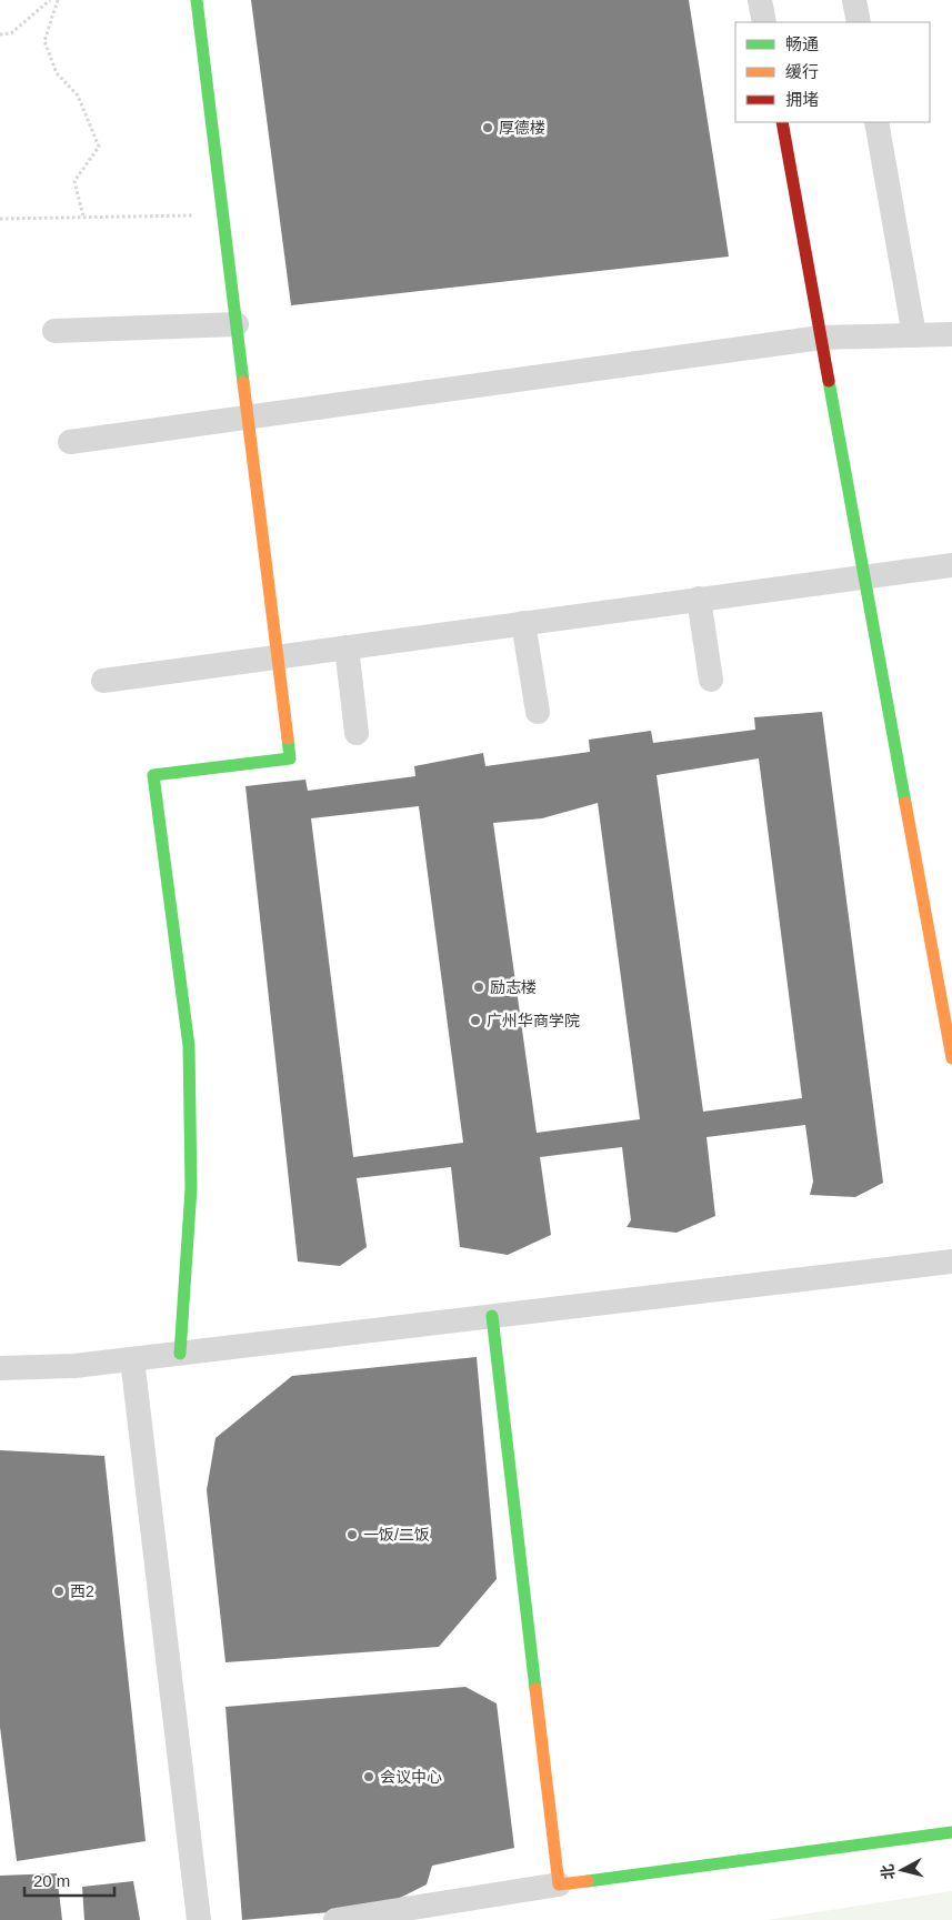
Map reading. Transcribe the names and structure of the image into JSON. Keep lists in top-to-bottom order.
{
  "places": [
    "厚德楼",
    "励志楼",
    "广州华商学院",
    "一饭/二饭",
    "西2",
    "会议中心"
  ],
  "legend": ["畅通", "缓行", "拥堵"],
  "scale_bar": "20 m",
  "north": "left"
}
